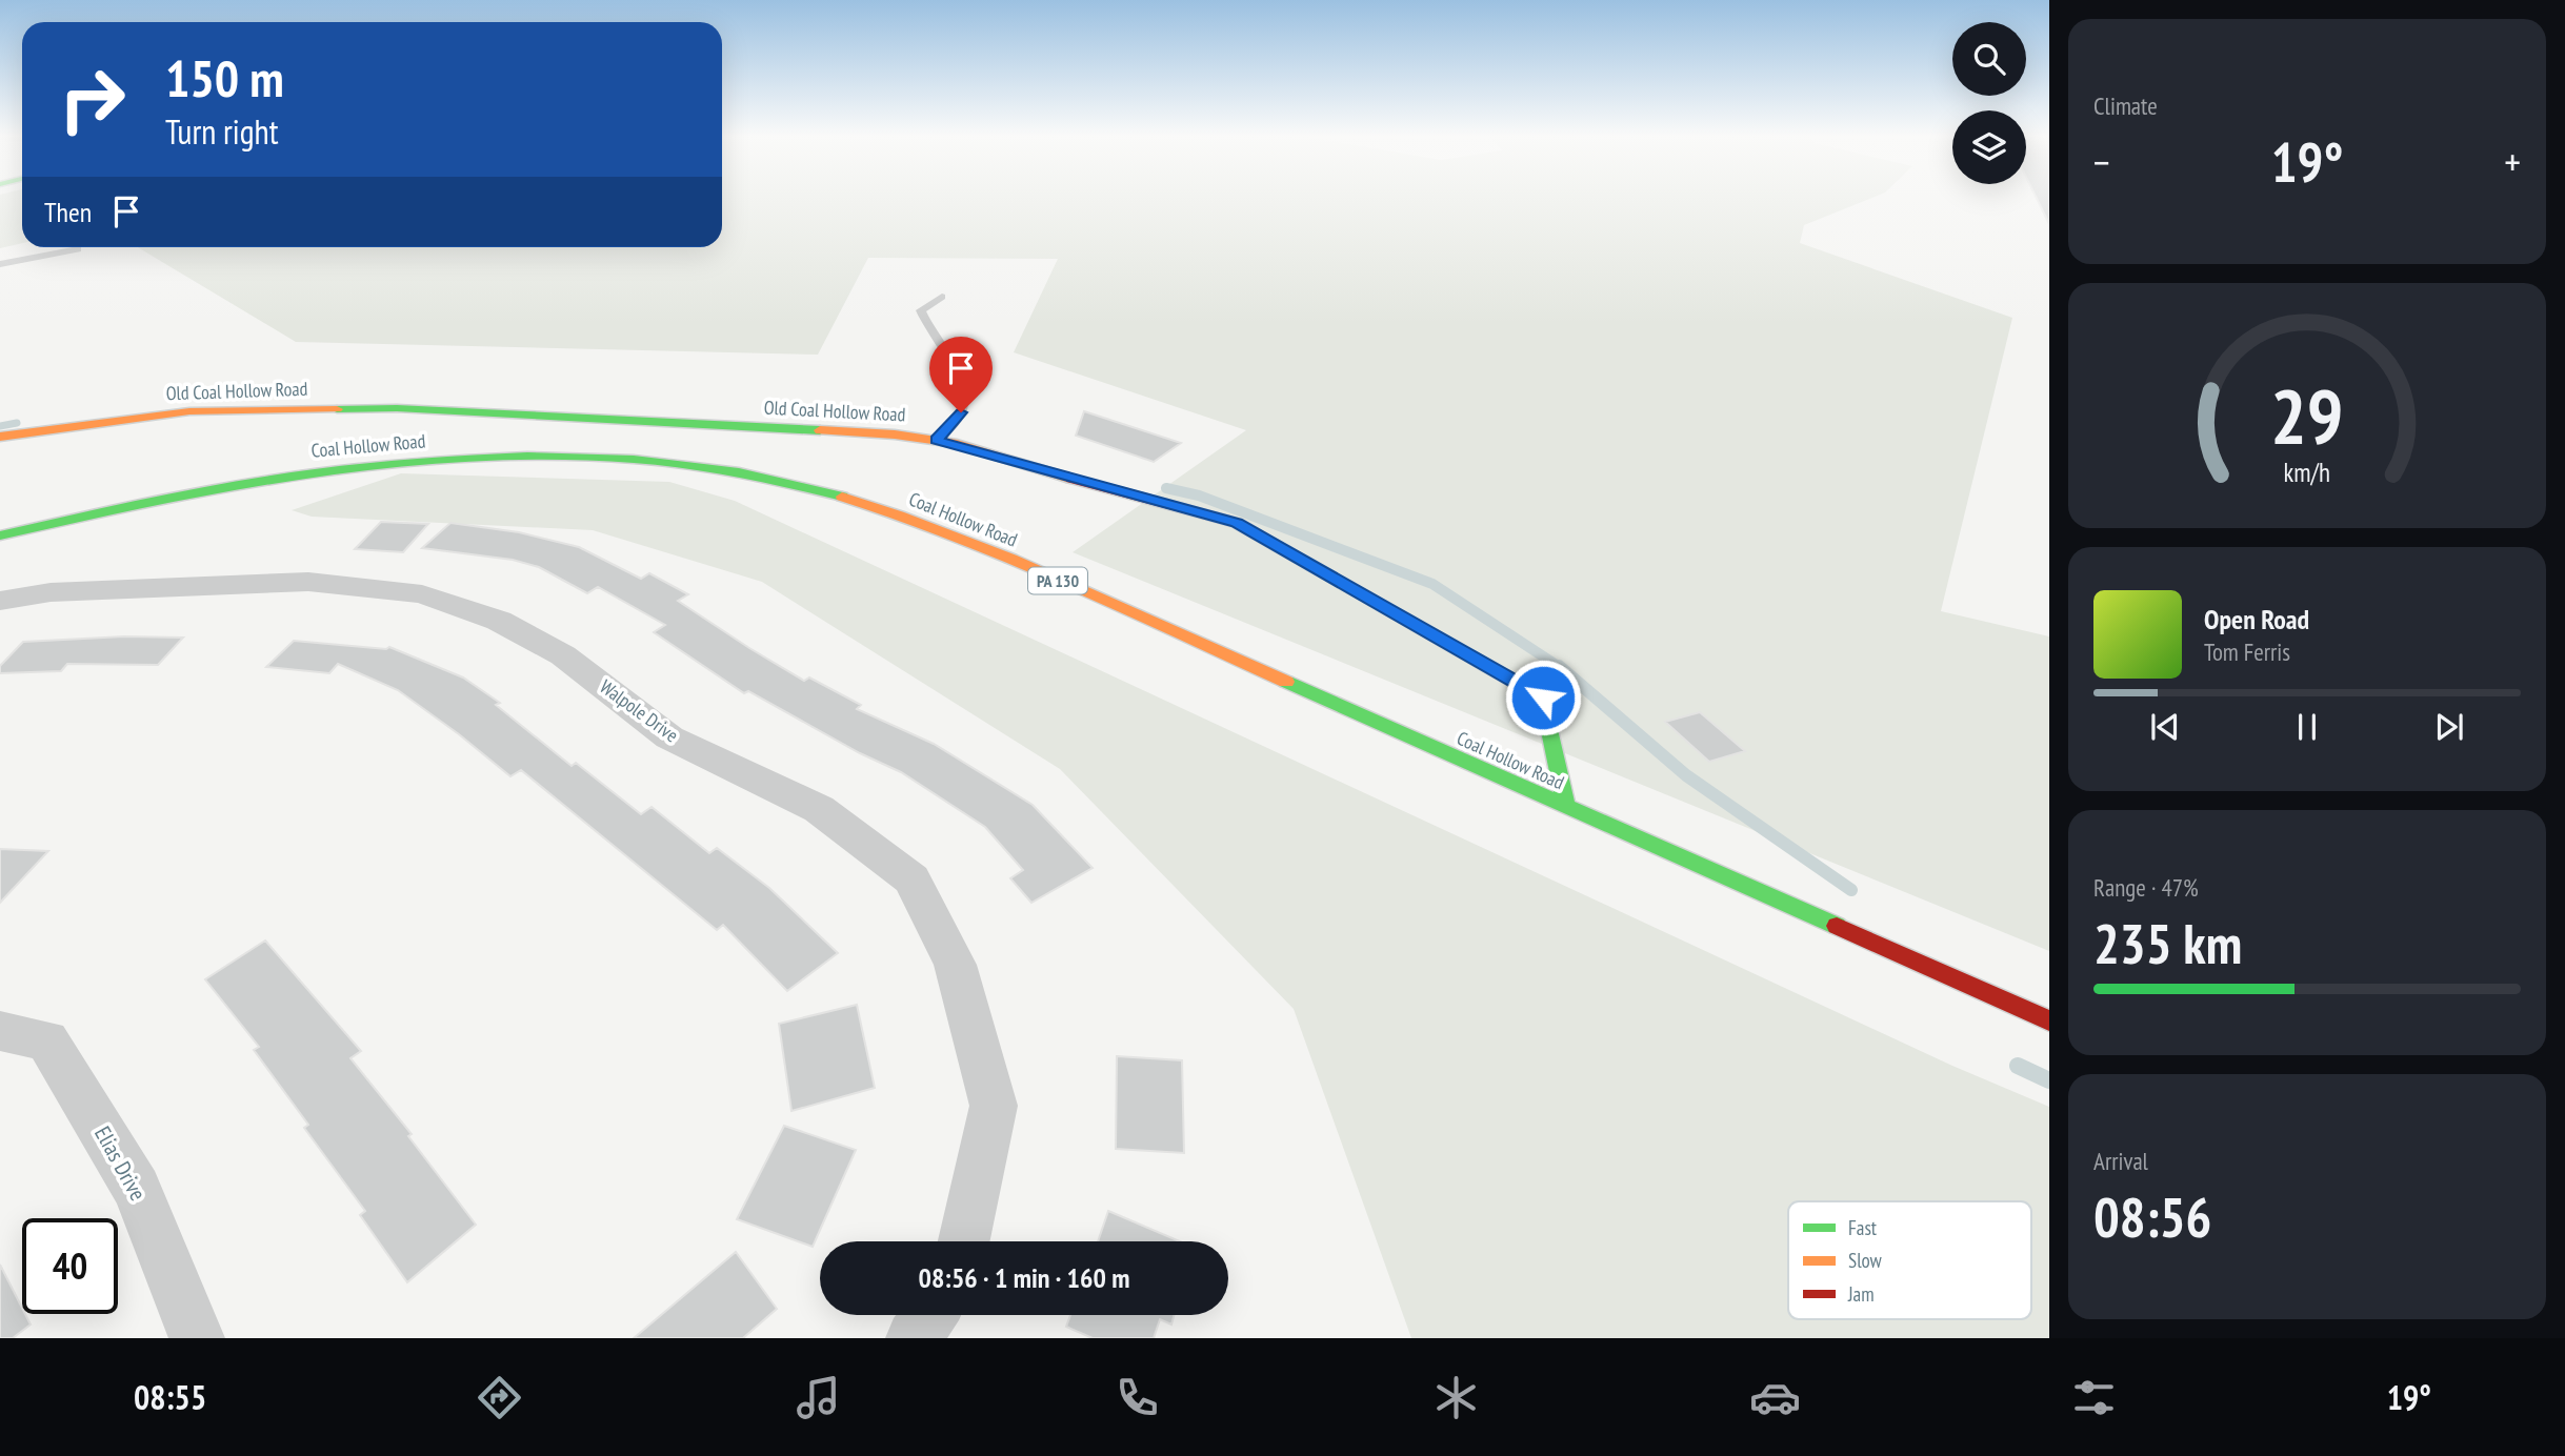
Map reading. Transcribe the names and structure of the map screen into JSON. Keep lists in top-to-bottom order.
{
  "streets": {
    "main road": ["Old Coal Hollow Road", "Coal Hollow Road", "PA 130"],
    "street": ["Walpole Drive", "Elias Drive"]
  },
  "crossings": [
    ["Old Coal Hollow Road", "Coal Hollow Road"]
  ],
  "legend": ["Fast", "Slow", "Jam"],
  "page": {
    "tile": [
      "Climate",
      ["Range · 47%", "235 km"],
      ["Arrival", "08:56"]
    ],
    "turn": ["150 m", "Turn right"],
    "heat": ["−", "19°", "+"],
    "then": "Then",
    "song": ["Open Road", "Tom Ferris"],
    "limit": "40",
    "trip": "08:56 · 1 min · 160 m",
    "tabs": ["08:55", "19°"],
    "gauge": ["29", "km/h"]
  }
}
